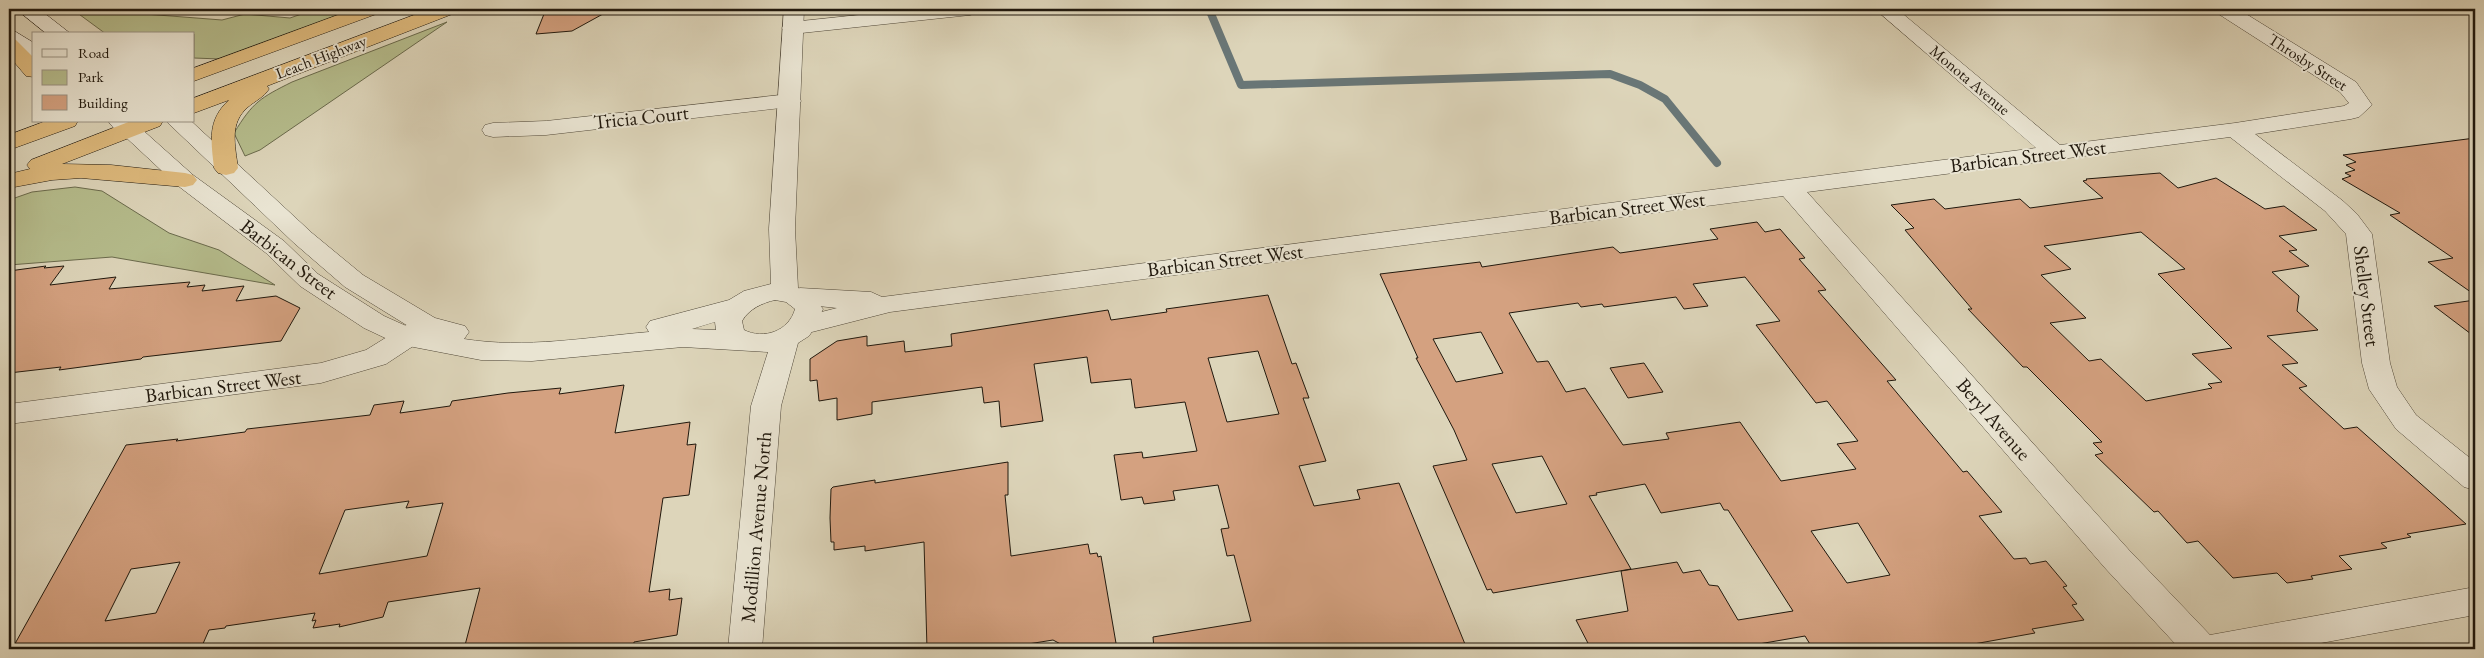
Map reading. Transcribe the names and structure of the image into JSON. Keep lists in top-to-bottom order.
{
  "streets": {
    "highway": ["Leach Highway"],
    "street": [
      "Throsby Street",
      "Monota Avenue",
      "Tricia Court",
      "Barbican Street West",
      "Barbican Street",
      "Shelley Street",
      "Beryl Avenue",
      "Modillion Avenue North"
    ]
  },
  "crossings": [
    ["Throsby Street", "Barbican Street West"],
    ["Monota Avenue", "Barbican Street West"],
    ["Barbican Street West", "Barbican Street"],
    ["Barbican Street West", "Shelley Street"],
    ["Barbican Street West", "Beryl Avenue"],
    ["Barbican Street West", "Modillion Avenue North"],
    ["Barbican Street", "Modillion Avenue North"]
  ],
  "legend": ["Road", "Park", "Building"]
}
